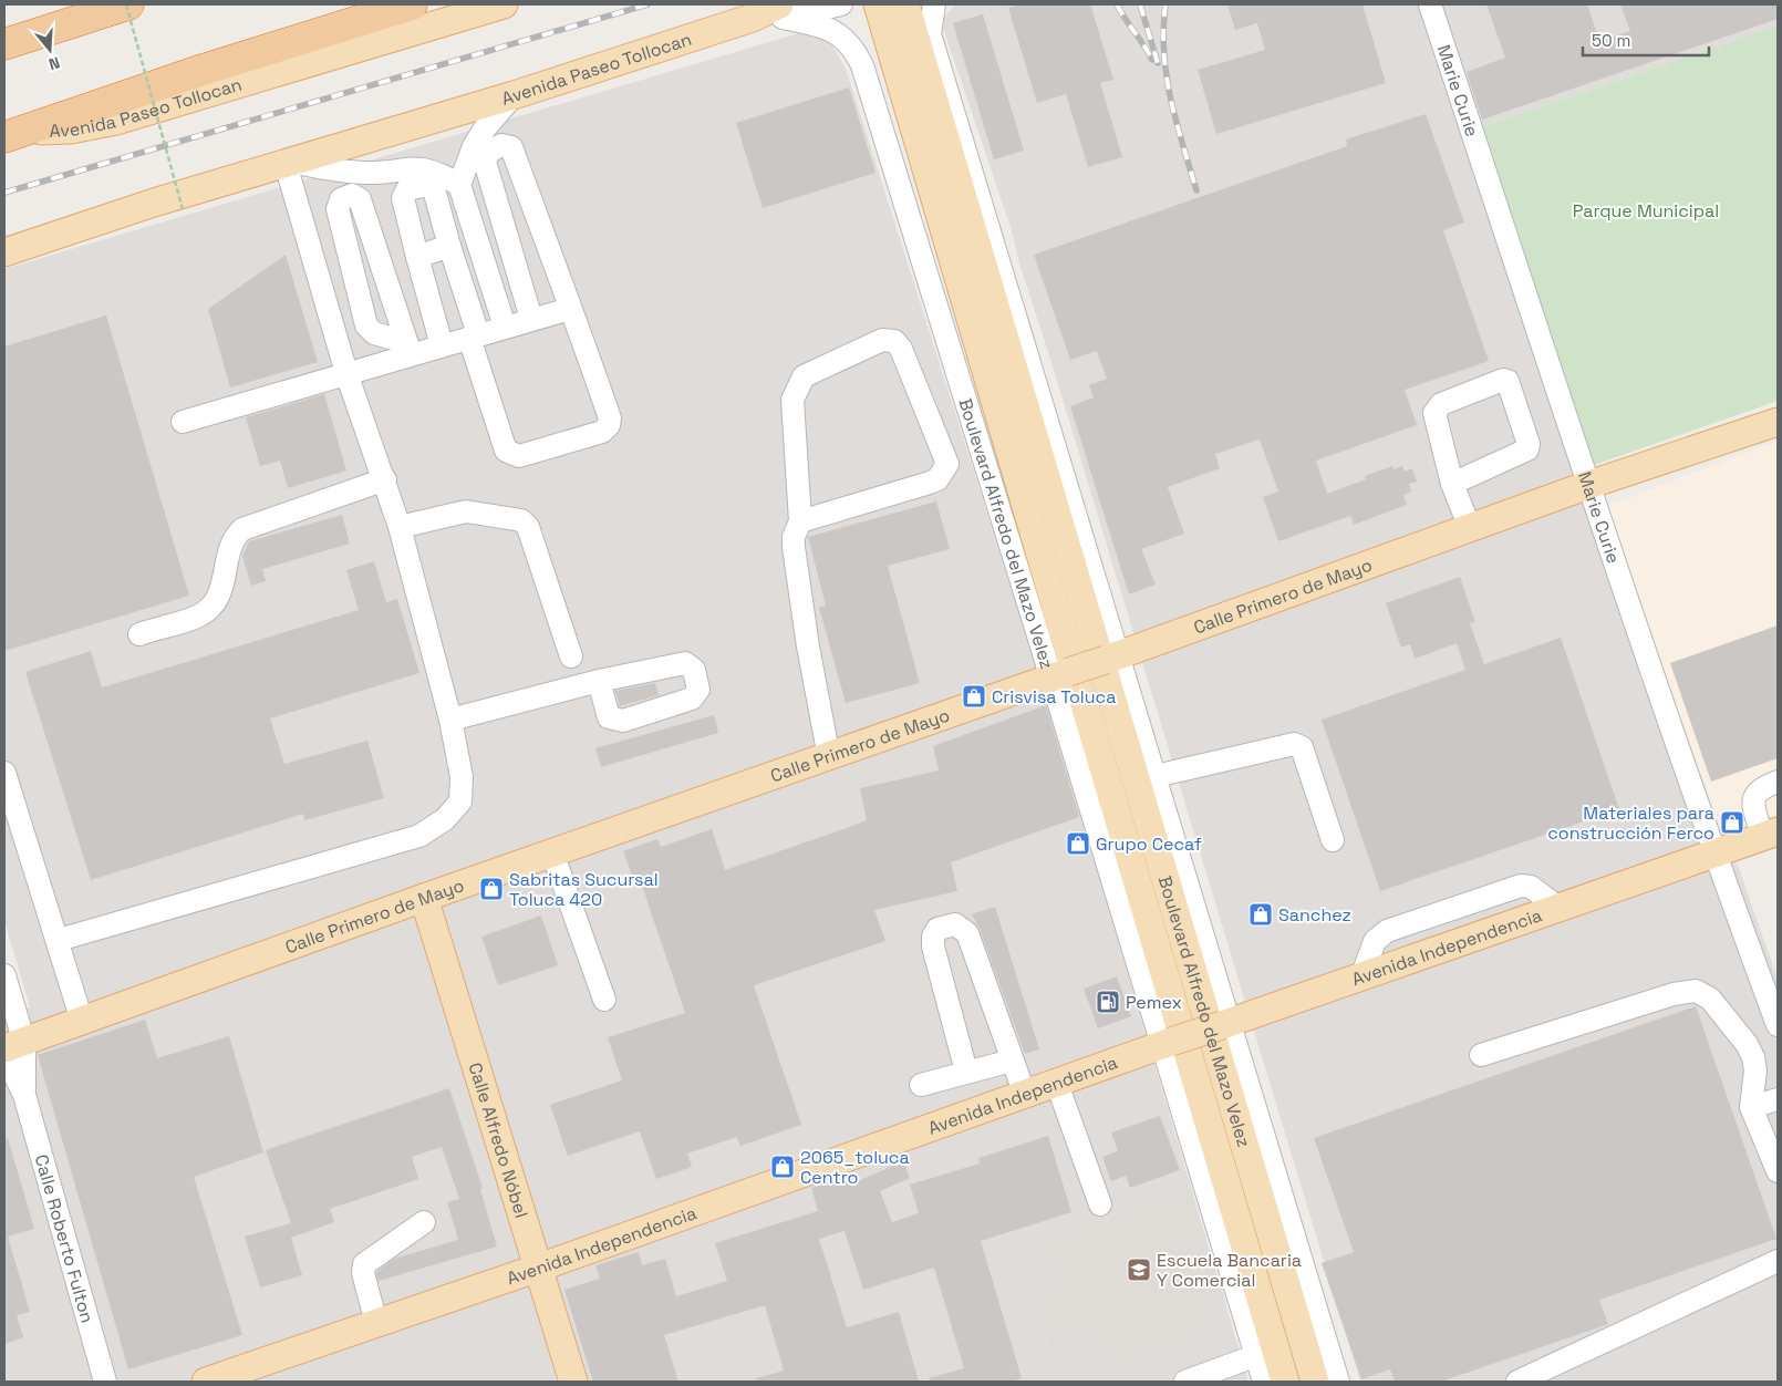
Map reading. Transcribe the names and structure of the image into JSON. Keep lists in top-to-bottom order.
{
  "streets": {
    "highway": ["Avenida Paseo Tollocan"],
    "main road": [
      "Boulevard Alfredo del Mazo Velez",
      "Calle Primero de Mayo",
      "Avenida Independencia",
      "Calle Alfredo Nóbel"
    ],
    "street": ["Marie Curie", "Calle Roberto Fulton"]
  },
  "crossings": [
    ["Avenida Paseo Tollocan", "Boulevard Alfredo del Mazo Velez"],
    ["Marie Curie", "Calle Primero de Mayo"],
    ["Marie Curie", "Avenida Independencia"],
    ["Boulevard Alfredo del Mazo Velez", "Calle Primero de Mayo"],
    ["Boulevard Alfredo del Mazo Velez", "Avenida Independencia"],
    ["Calle Primero de Mayo", "Calle Alfredo Nóbel"],
    ["Calle Primero de Mayo", "Calle Roberto Fulton"],
    ["Avenida Independencia", "Calle Alfredo Nóbel"]
  ],
  "parks": ["Parque Municipal"],
  "places": {
    "shop": [
      "Crisvisa Toluca",
      "Materiales para construcción Ferco",
      "Grupo Cecaf",
      "Sabritas Sucursal Toluca 420",
      "Sanchez",
      "2065_toluca Centro"
    ],
    "fuel station": ["Pemex"],
    "school or university": ["Escuela Bancaria Y Comercial"]
  },
  "scale_bar": "50 m",
  "north": "bottom"
}
